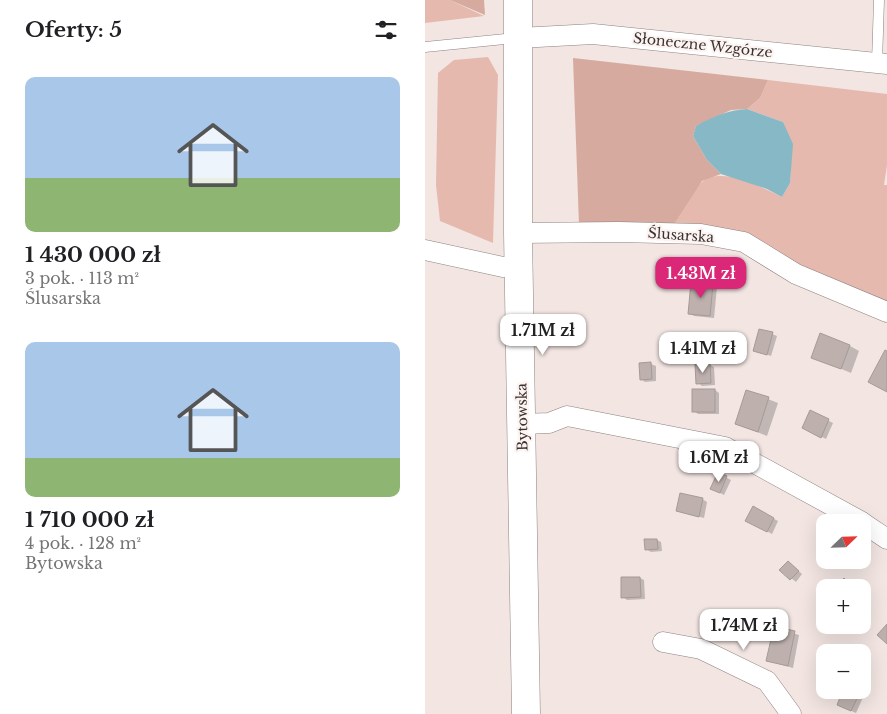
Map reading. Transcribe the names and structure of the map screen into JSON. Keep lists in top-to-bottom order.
{
  "streets": {
    "main road": ["Bytowska"],
    "street": ["Słoneczne Wzgórze", "Ślusarska"]
  },
  "crossings": [
    ["Słoneczne Wzgórze", "Bytowska"],
    ["Ślusarska", "Bytowska"]
  ],
  "north": "top right",
  "page": {
    "heading": "Oferty: 5",
    "list": [
      {
        "name": "1 430 000 zł",
        "note": "3 pok. · 113 m² · Ślusarska"
      },
      {
        "name": "1 710 000 zł",
        "note": "4 pok. · 128 m² · Bytowska"
      }
    ],
    "price": [
      "1.43M zł",
      "1.71M zł",
      "1.41M zł",
      "1.6M zł",
      "1.74M zł"
    ],
    "map_buttons": ["+", "−"]
  }
}
